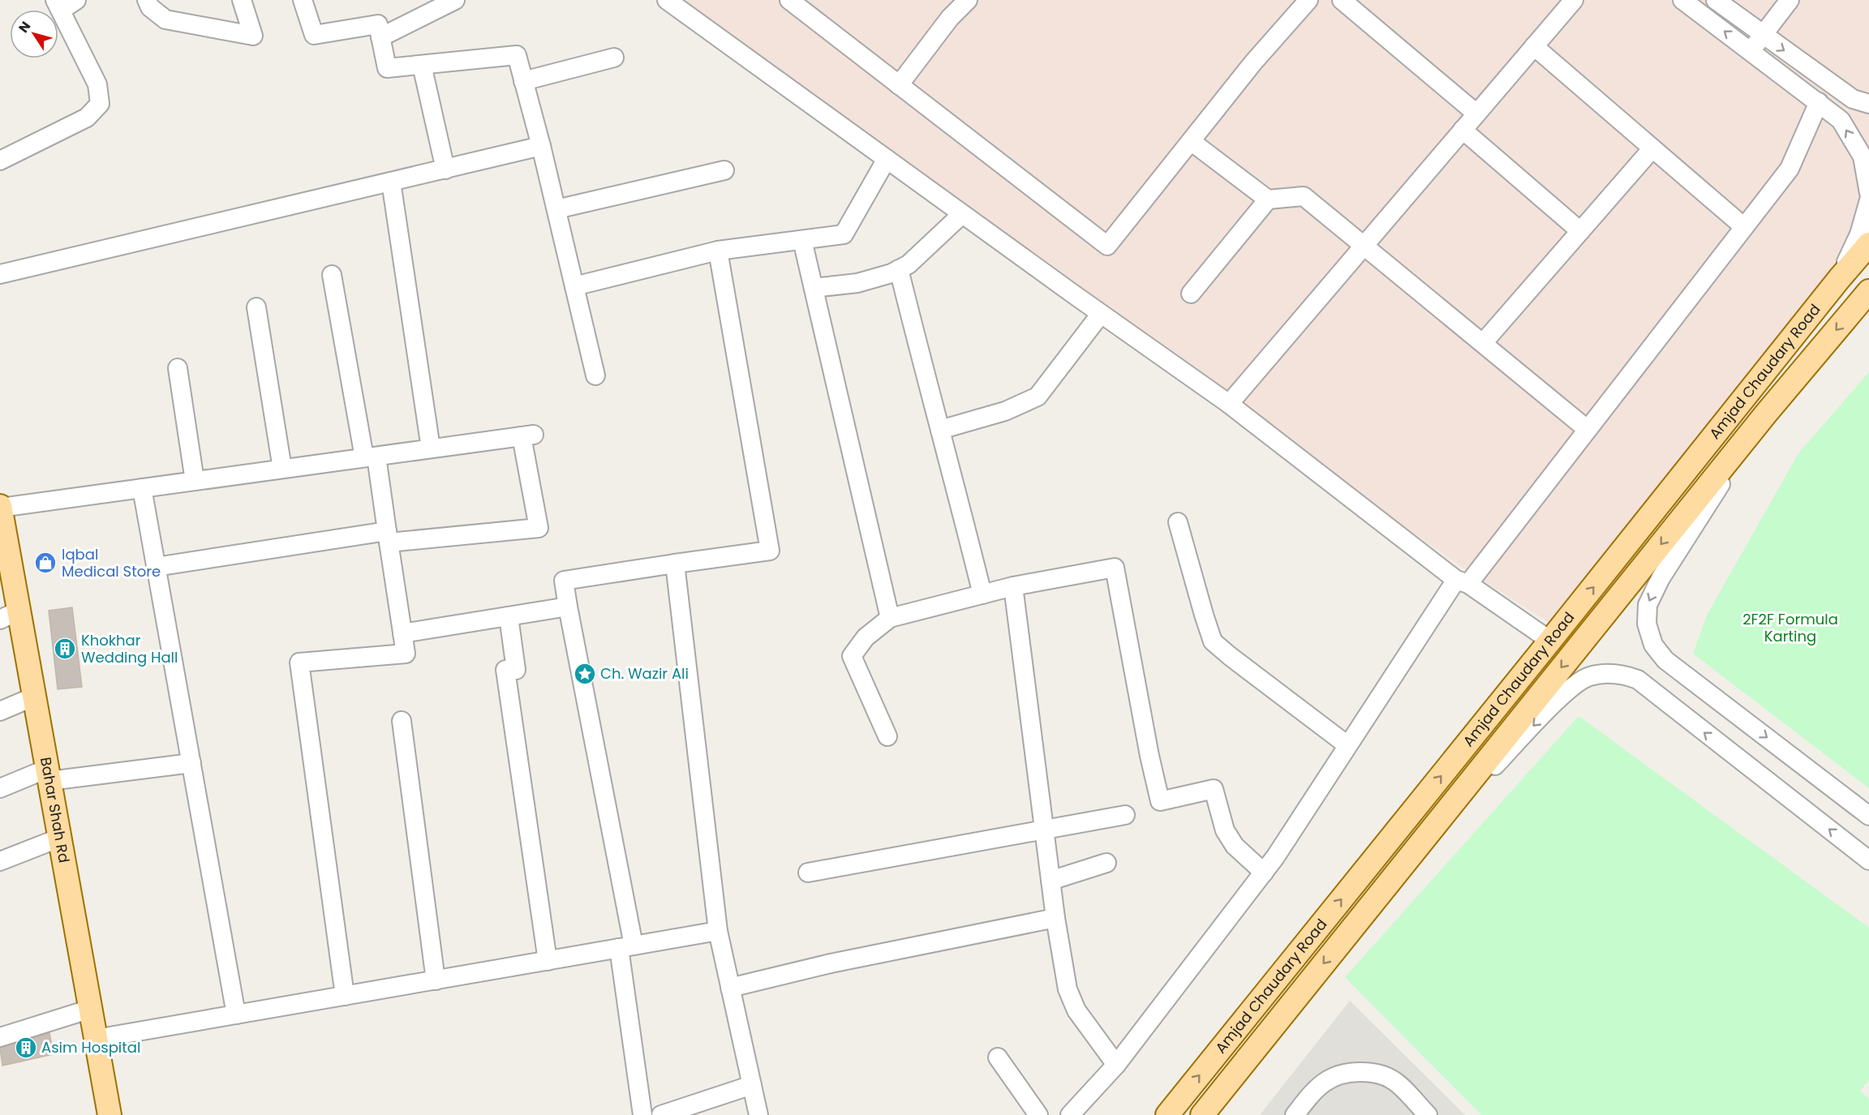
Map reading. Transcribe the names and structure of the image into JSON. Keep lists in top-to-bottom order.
{
  "streets": {
    "main road": ["Amjad Chaudary Road", "Bahar Shah Rd"]
  },
  "parks": ["2F2F Formula Karting"],
  "places": {
    "shop": ["Iqbal Medical Store"],
    "building": ["Khokhar Wedding Hall", "Asim Hospital"],
    "place": ["Ch. Wazir Ali"]
  },
  "north": "top left"
}
